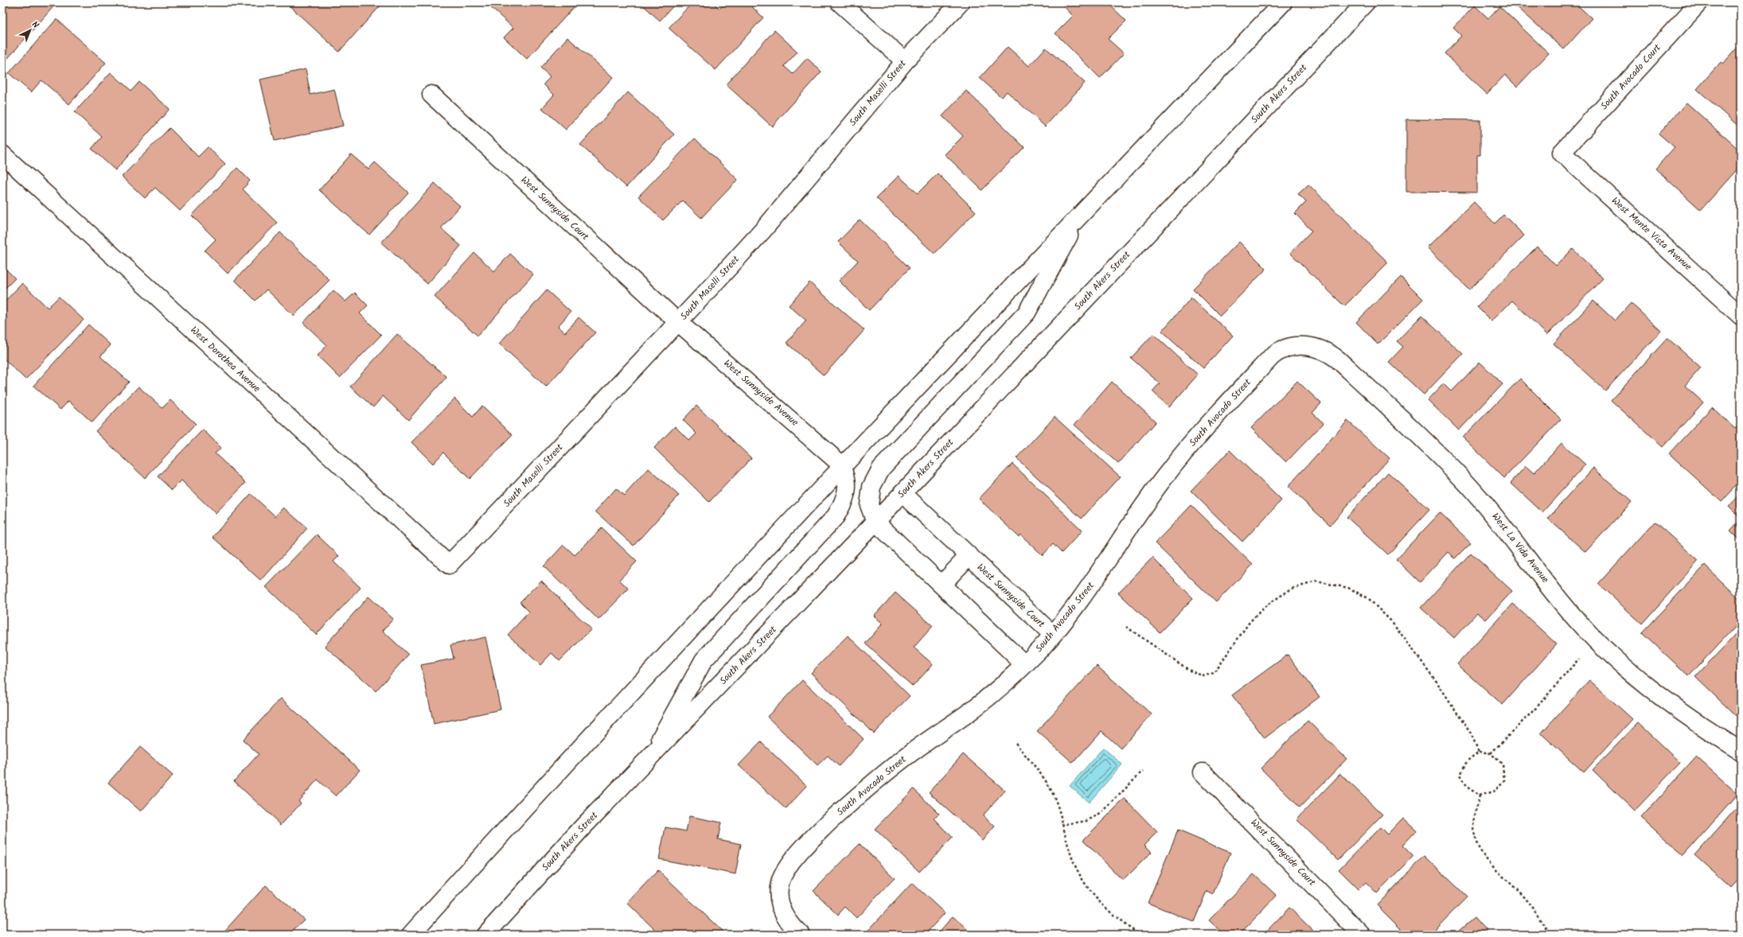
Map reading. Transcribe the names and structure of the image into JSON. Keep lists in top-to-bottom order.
{
  "streets": {
    "street": [
      "South Avocado Court",
      "South Maselli Street",
      "South Akers Street",
      "West Sunnyside Court",
      "West Monte Vista Avenue",
      "West Dorothea Avenue",
      "West Sunnyside Avenue",
      "South Avocado Street",
      "West La Vida Avenue"
    ]
  },
  "crossings": [
    ["South Avocado Court", "West Monte Vista Avenue"],
    ["South Maselli Street", "West Sunnyside Court"],
    ["South Maselli Street", "West Dorothea Avenue"],
    ["South Maselli Street", "West Sunnyside Avenue"],
    ["South Akers Street", "West Sunnyside Court"],
    ["West Sunnyside Court", "West Sunnyside Avenue"],
    ["West Sunnyside Court", "South Avocado Street"],
    ["South Avocado Street", "West La Vida Avenue"]
  ],
  "north": "top right"
}
